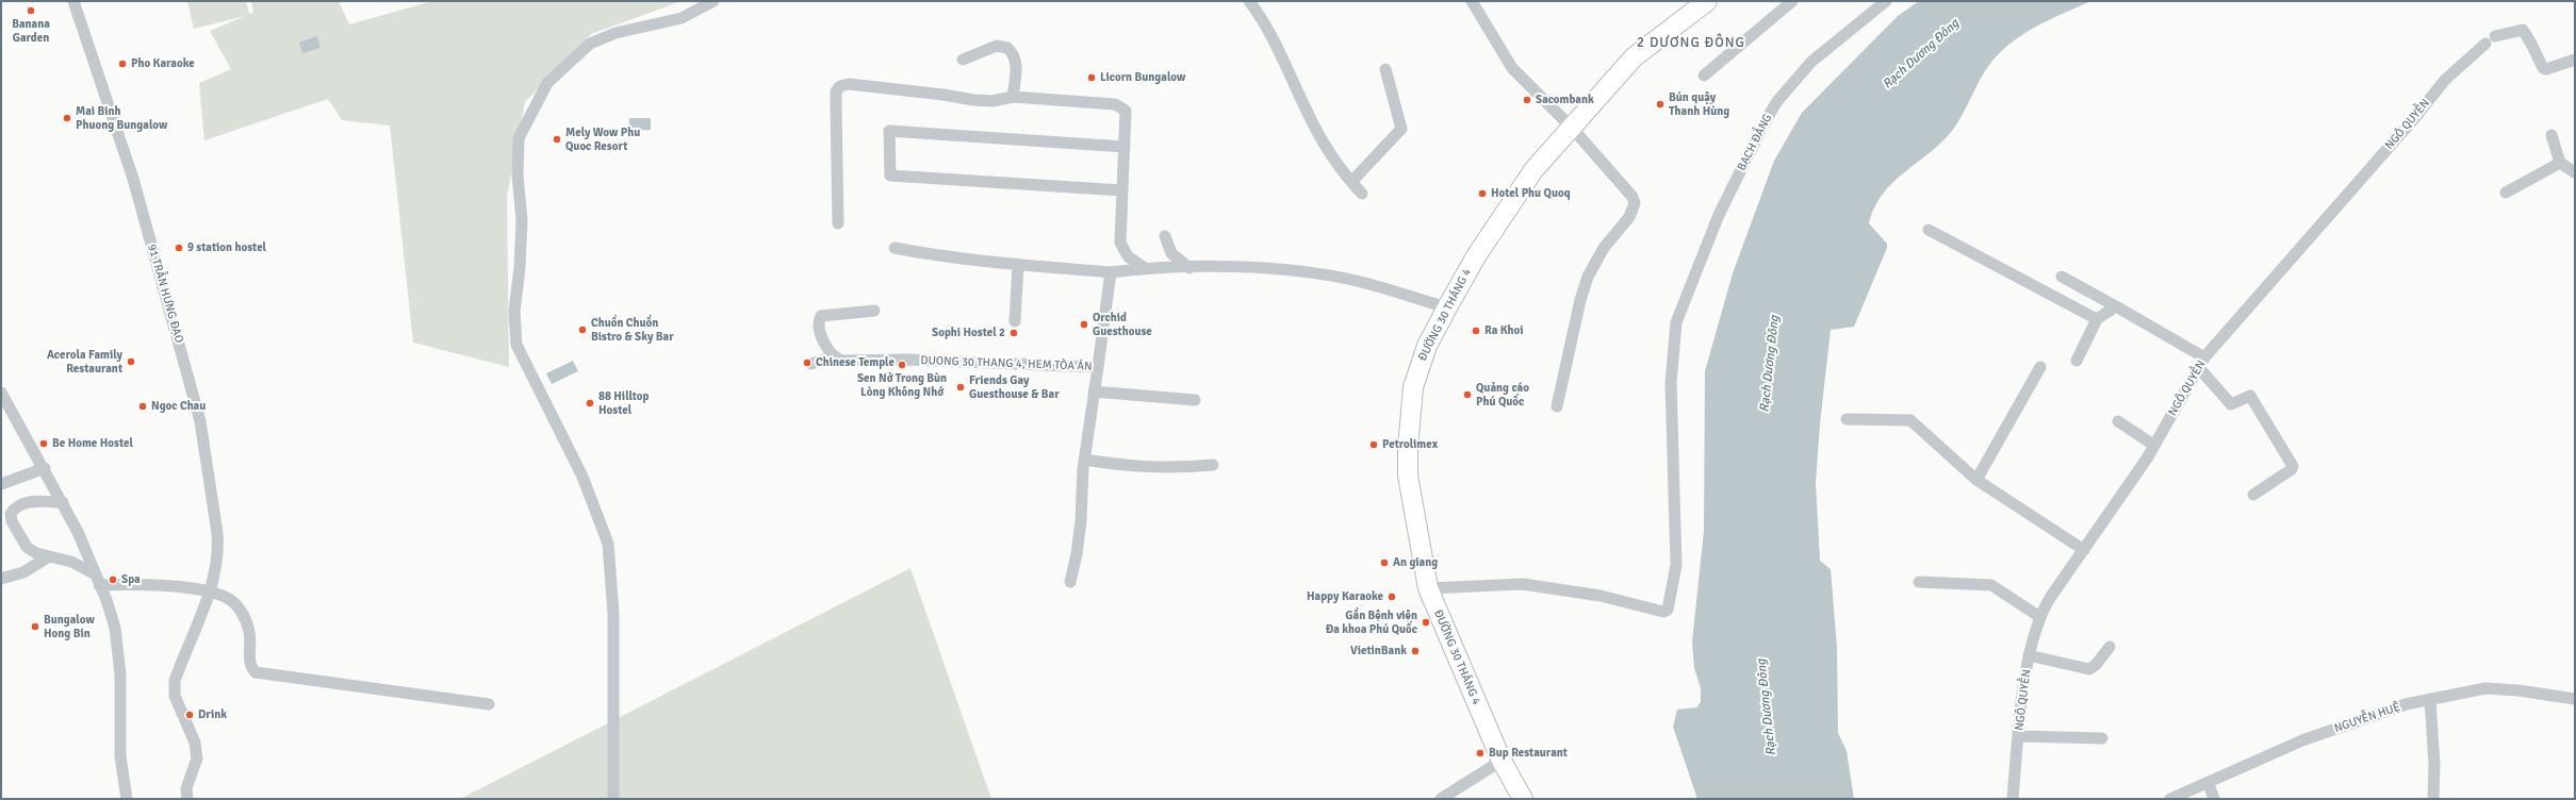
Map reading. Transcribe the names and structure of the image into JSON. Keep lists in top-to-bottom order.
{
  "streets": {
    "main road": ["ĐƯỜNG 30 THÁNG 4"],
    "street": [
      "NGÔ QUYỀN",
      "BẠCH ĐẰNG",
      "91 TRẦN HƯNG ĐẠO",
      "DUONG 30 THANG 4, HEM TÒA ÁN",
      "NGUYỄN HUỆ"
    ]
  },
  "crossings": [
    ["BẠCH ĐẰNG", "ĐƯỜNG 30 THÁNG 4"]
  ],
  "districts": ["2 DƯƠNG ĐÔNG"],
  "water": ["Rạch Dương Đông"],
  "places": [
    "Banana Garden",
    "Pho Karaoke",
    "Licorn Bungalow",
    "Sacombank",
    "Bún quậy Thanh Hùng",
    "Mai Binh Phuong Bungalow",
    "Mely Wow Phu Quoc Resort",
    "Hotel Phu Quoq",
    "9 station hostel",
    "Orchid Guesthouse",
    "Chuồn Chuồn Bistro & Sky Bar",
    "Ra Khoi",
    "Sophi Hostel 2",
    "Acerola Family Restaurant",
    "Chinese Temple",
    "Sen Nở Trong Bùn Lòng Không Nhớ",
    "Friends Gay Guesthouse & Bar",
    "Quảng cáo Phú Quốc",
    "88 Hilltop Hostel",
    "Ngoc Chau",
    "Be Home Hostel",
    "Petrolimex",
    "An giang",
    "Spa",
    "Happy Karaoke",
    "Gần Bệnh viện Đa khoa Phú Quốc",
    "Bungalow Hong Bin",
    "VietinBank",
    "Drink",
    "Bup Restaurant"
  ]
}
